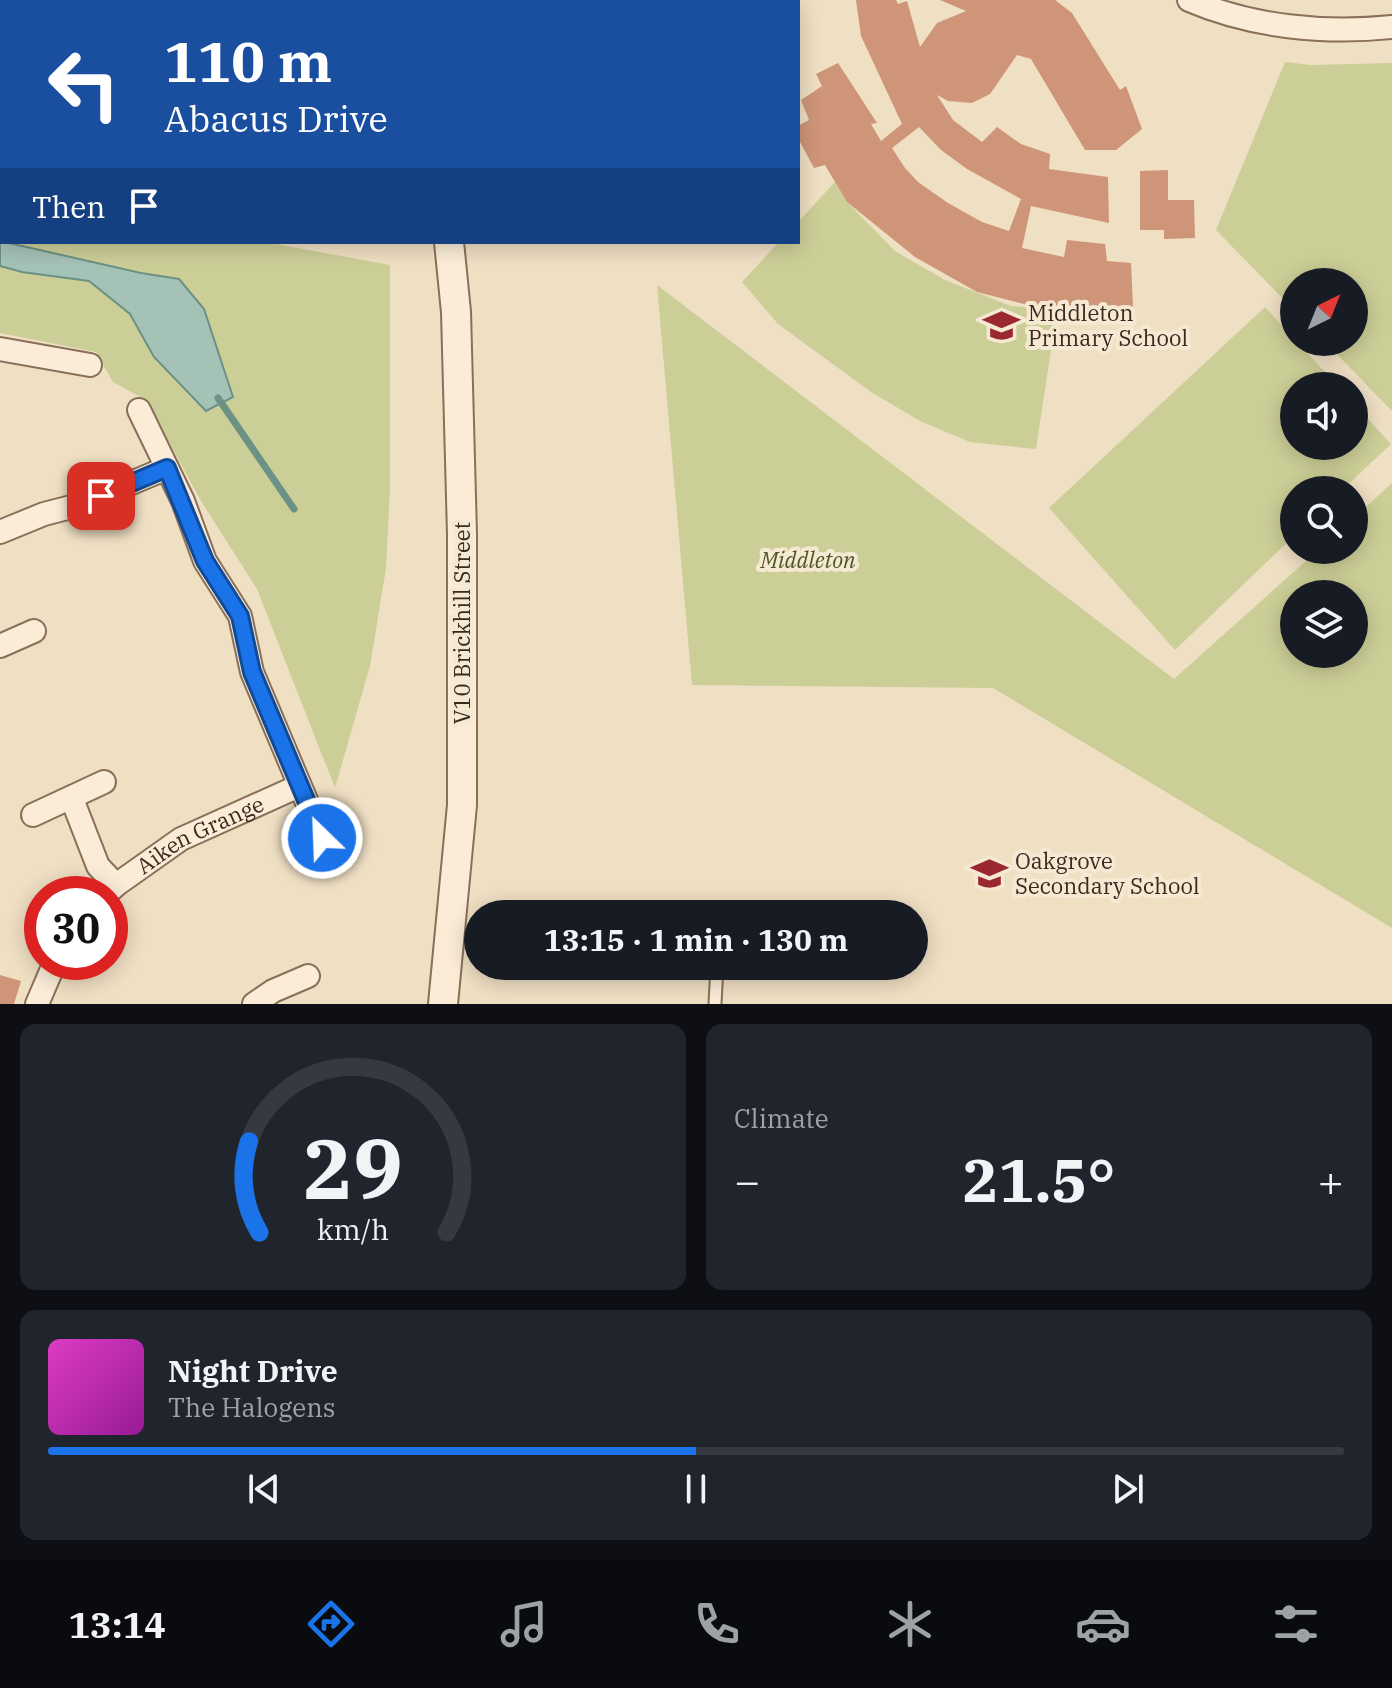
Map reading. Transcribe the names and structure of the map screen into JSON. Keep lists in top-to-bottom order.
{
  "streets": {
    "street": ["V10 Brickhill Street", "Aiken Grange"]
  },
  "parks": ["Middleton"],
  "places": {
    "school or university": ["Middleton Primary School", "Oakgrove Secondary School"]
  },
  "north": "top right",
  "page": {
    "turn": ["110 m", "Abacus Drive"],
    "then": "Then",
    "limit": "30",
    "trip": "13:15 · 1 min · 130 m",
    "tile": "Climate",
    "heat": ["−", "21.5°", "+"],
    "song": ["Night Drive", "The Halogens"],
    "tabs": "13:14",
    "gauge": ["29", "km/h"]
  }
}
